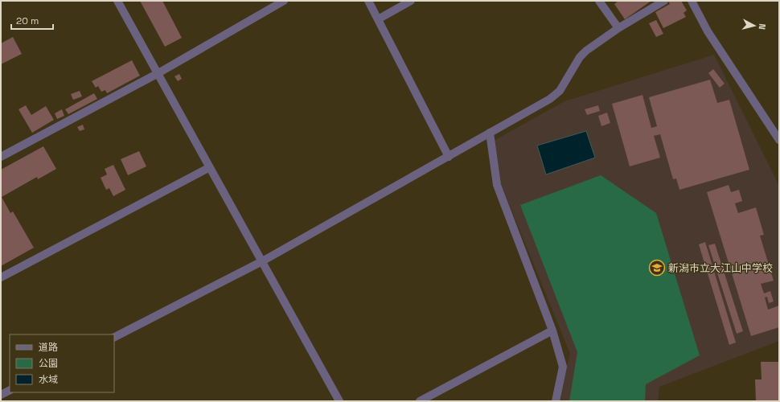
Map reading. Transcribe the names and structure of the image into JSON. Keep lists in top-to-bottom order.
{
  "places": {
    "school or university": ["新潟市立大江山中学校"]
  },
  "legend": ["道路", "公園", "水域"],
  "scale_bar": "20 m",
  "north": "right"
}
